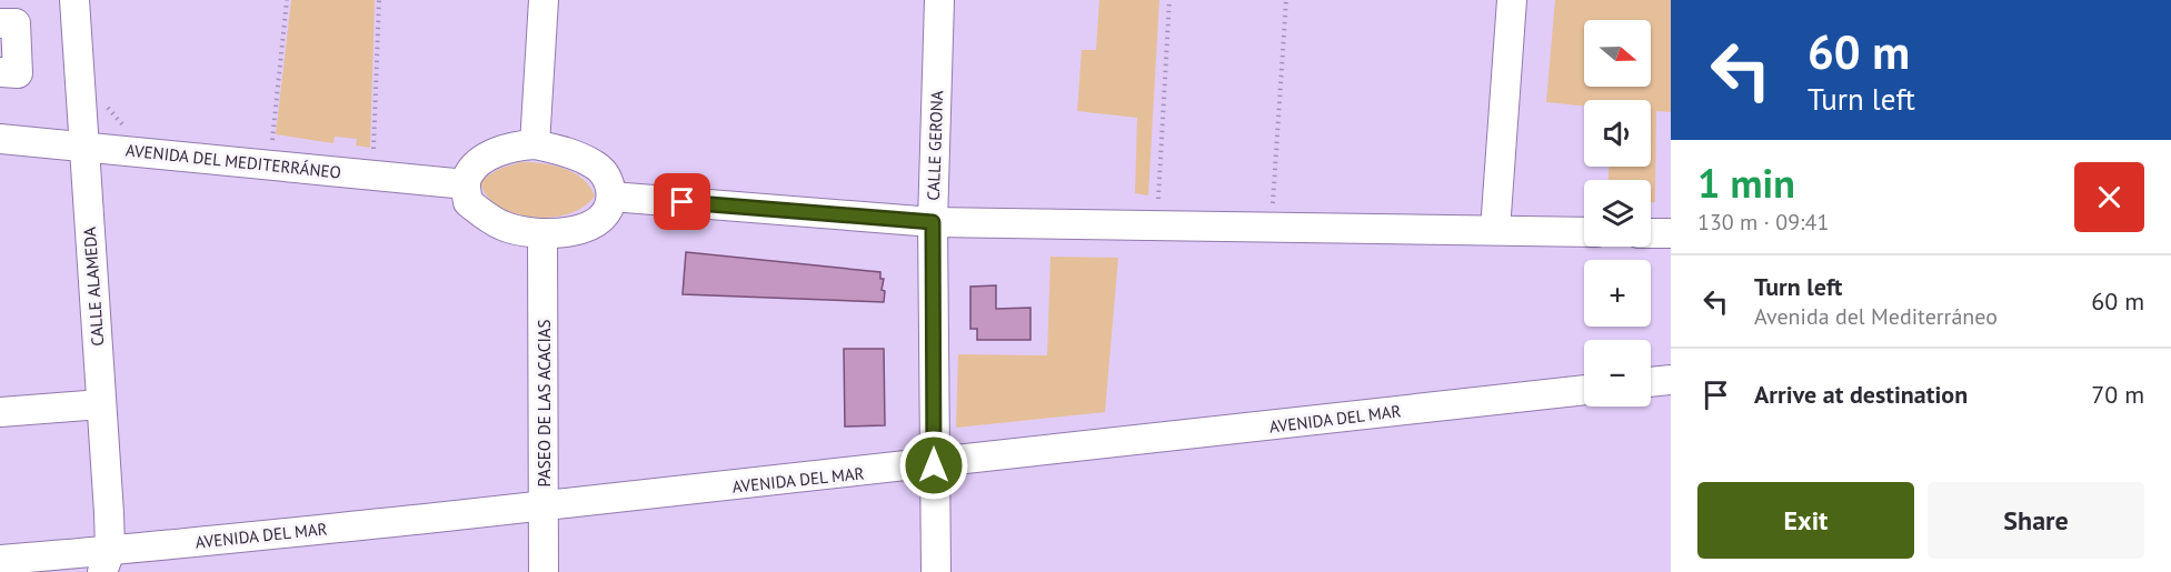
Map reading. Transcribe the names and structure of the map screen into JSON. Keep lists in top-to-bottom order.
{
  "streets": {
    "street": [
      "CALLE GERONA",
      "AVENIDA DEL MEDITERRÁNEO",
      "CALLE ALAMEDA",
      "PASEO DE LAS ACACIAS",
      "AVENIDA DEL MAR"
    ]
  },
  "crossings": [
    ["CALLE GERONA", "AVENIDA DEL MAR"],
    ["AVENIDA DEL MEDITERRÁNEO", "CALLE ALAMEDA"],
    ["AVENIDA DEL MEDITERRÁNEO", "PASEO DE LAS ACACIAS"],
    ["CALLE ALAMEDA", "AVENIDA DEL MAR"],
    ["PASEO DE LAS ACACIAS", "AVENIDA DEL MAR"]
  ],
  "north": "right",
  "page": {
    "turn": ["60 m", "Turn left"],
    "map_buttons": ["+", "−"],
    "heading": ["1 min", "130 m · 09:41"],
    "list": [
      {
        "name": "Turn left",
        "note": "Avenida del Mediterráneo",
        "value": "60 m"
      },
      {
        "name": "Arrive at destination",
        "value": "70 m"
      }
    ],
    "buttons": ["Exit", "Share"]
  }
}
